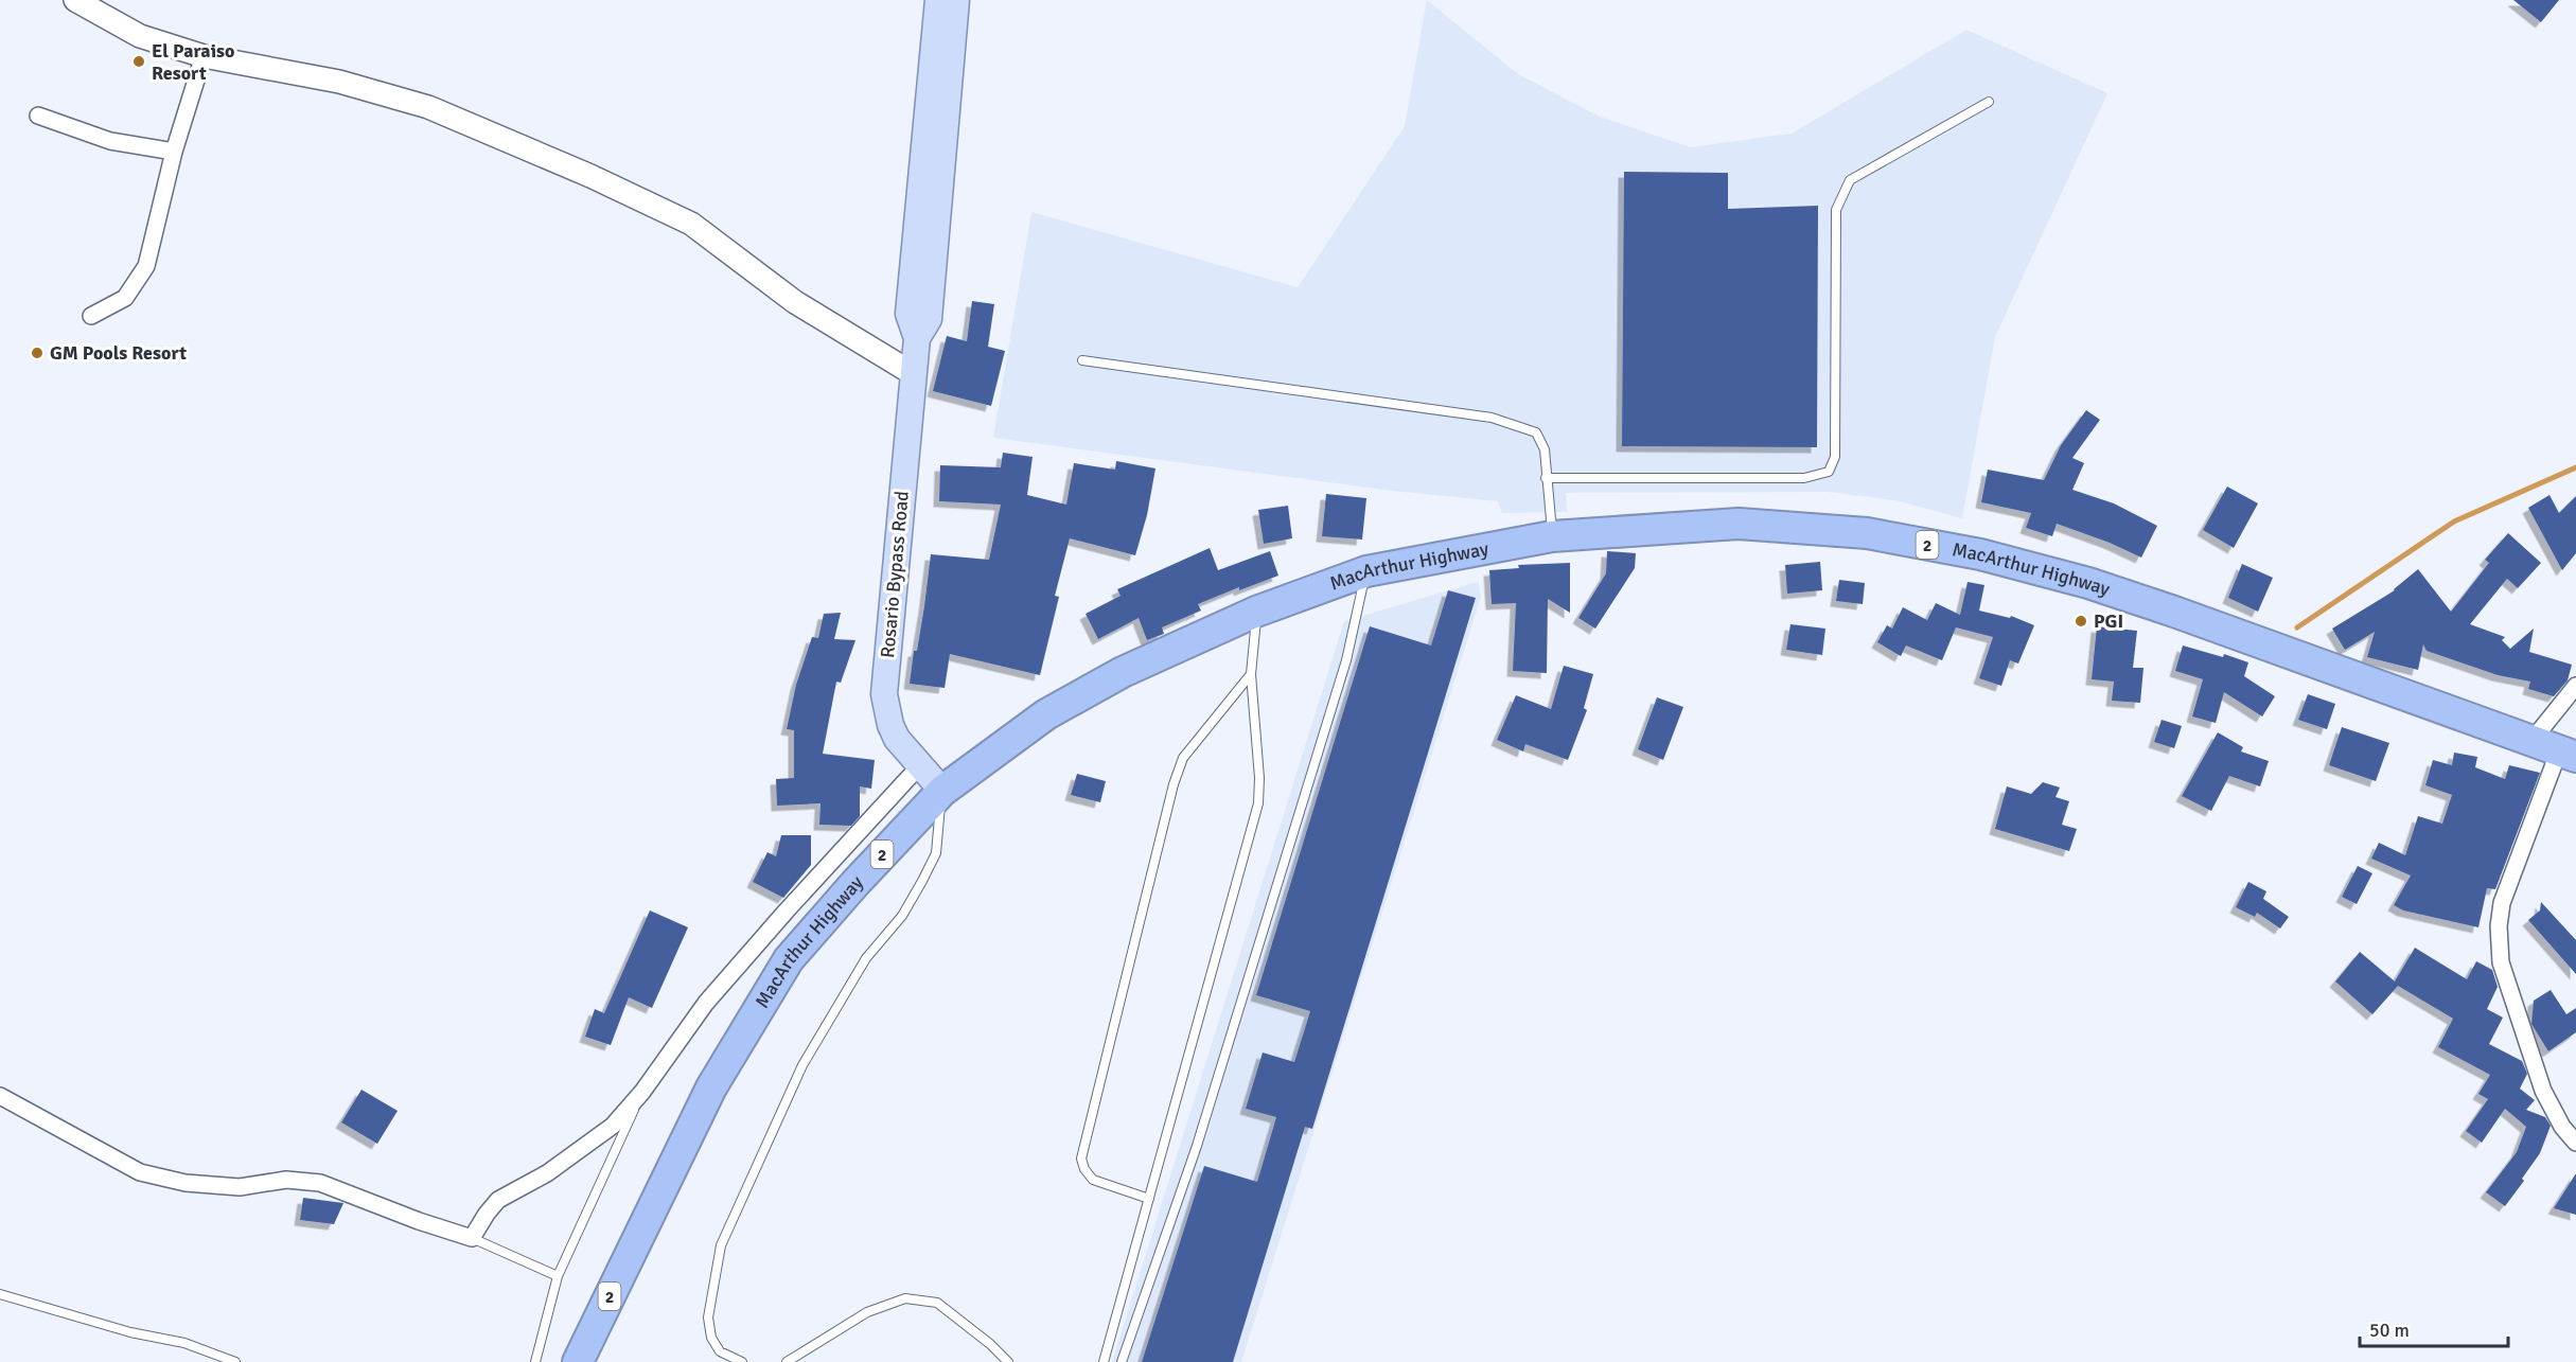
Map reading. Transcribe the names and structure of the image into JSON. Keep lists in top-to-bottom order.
{
  "streets": {
    "highway": ["2", "MacArthur Highway"],
    "main road": ["Rosario Bypass Road"]
  },
  "crossings": [
    ["MacArthur Highway", "Rosario Bypass Road"]
  ],
  "places": ["El Paraiso Resort", "GM Pools Resort", "PGI"],
  "scale_bar": "50 m"
}
